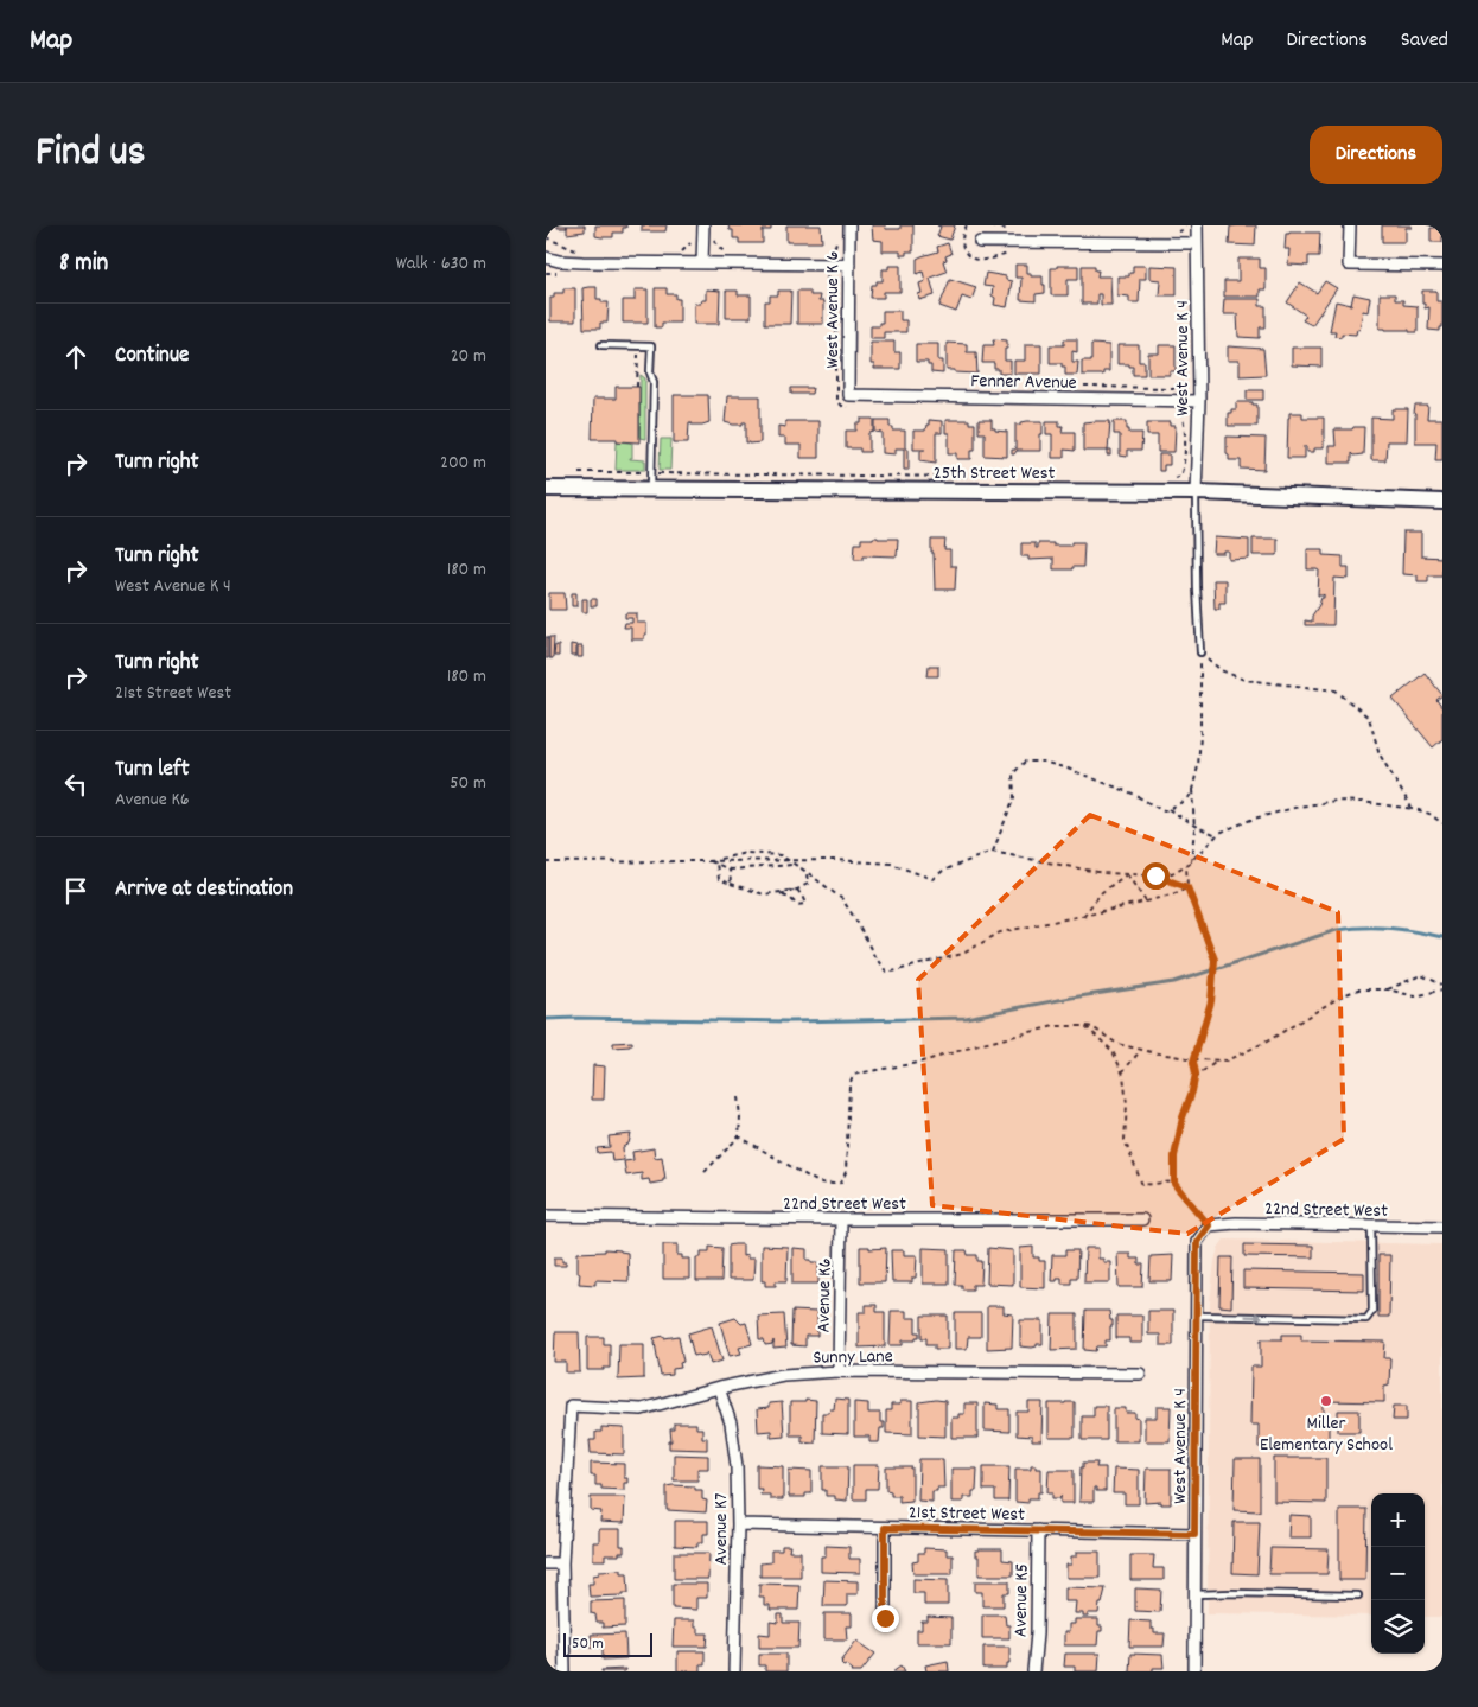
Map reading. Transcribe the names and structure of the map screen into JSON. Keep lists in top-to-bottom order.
{
  "streets": {
    "street": [
      "West Avenue K 6",
      "West Avenue K 4",
      "Fenner Avenue",
      "25th Street West",
      "22nd Street West",
      "Avenue K6",
      "Sunny Lane",
      "21st Street West",
      "Avenue K7",
      "Avenue K5"
    ]
  },
  "crossings": [
    ["West Avenue K 6", "Fenner Avenue"],
    ["West Avenue K 4", "Fenner Avenue"],
    ["West Avenue K 4", "25th Street West"],
    ["West Avenue K 4", "22nd Street West"],
    ["West Avenue K 4", "21st Street West"],
    ["22nd Street West", "Avenue K6"],
    ["Avenue K6", "Sunny Lane"],
    ["Sunny Lane", "Avenue K7"],
    ["21st Street West", "Avenue K7"],
    ["21st Street West", "Avenue K5"]
  ],
  "places": ["Miller Elementary School"],
  "scale_bar": "50 m",
  "page": {
    "header": "Map",
    "nav": ["Map", "Directions", "Saved"],
    "title": "Find us",
    "buttons": "Directions",
    "heading": ["8 min", "Walk · 630 m"],
    "list": [
      ["Continue", "20 m"],
      ["Turn right", "200 m"],
      ["Turn right", "West Avenue K 4", "180 m"],
      ["Turn right", "21st Street West", "180 m"],
      ["Turn left", "Avenue K6", "50 m"],
      "Arrive at destination"
    ],
    "map_buttons": ["+", "−"],
    "scale": "50 m"
  }
}
